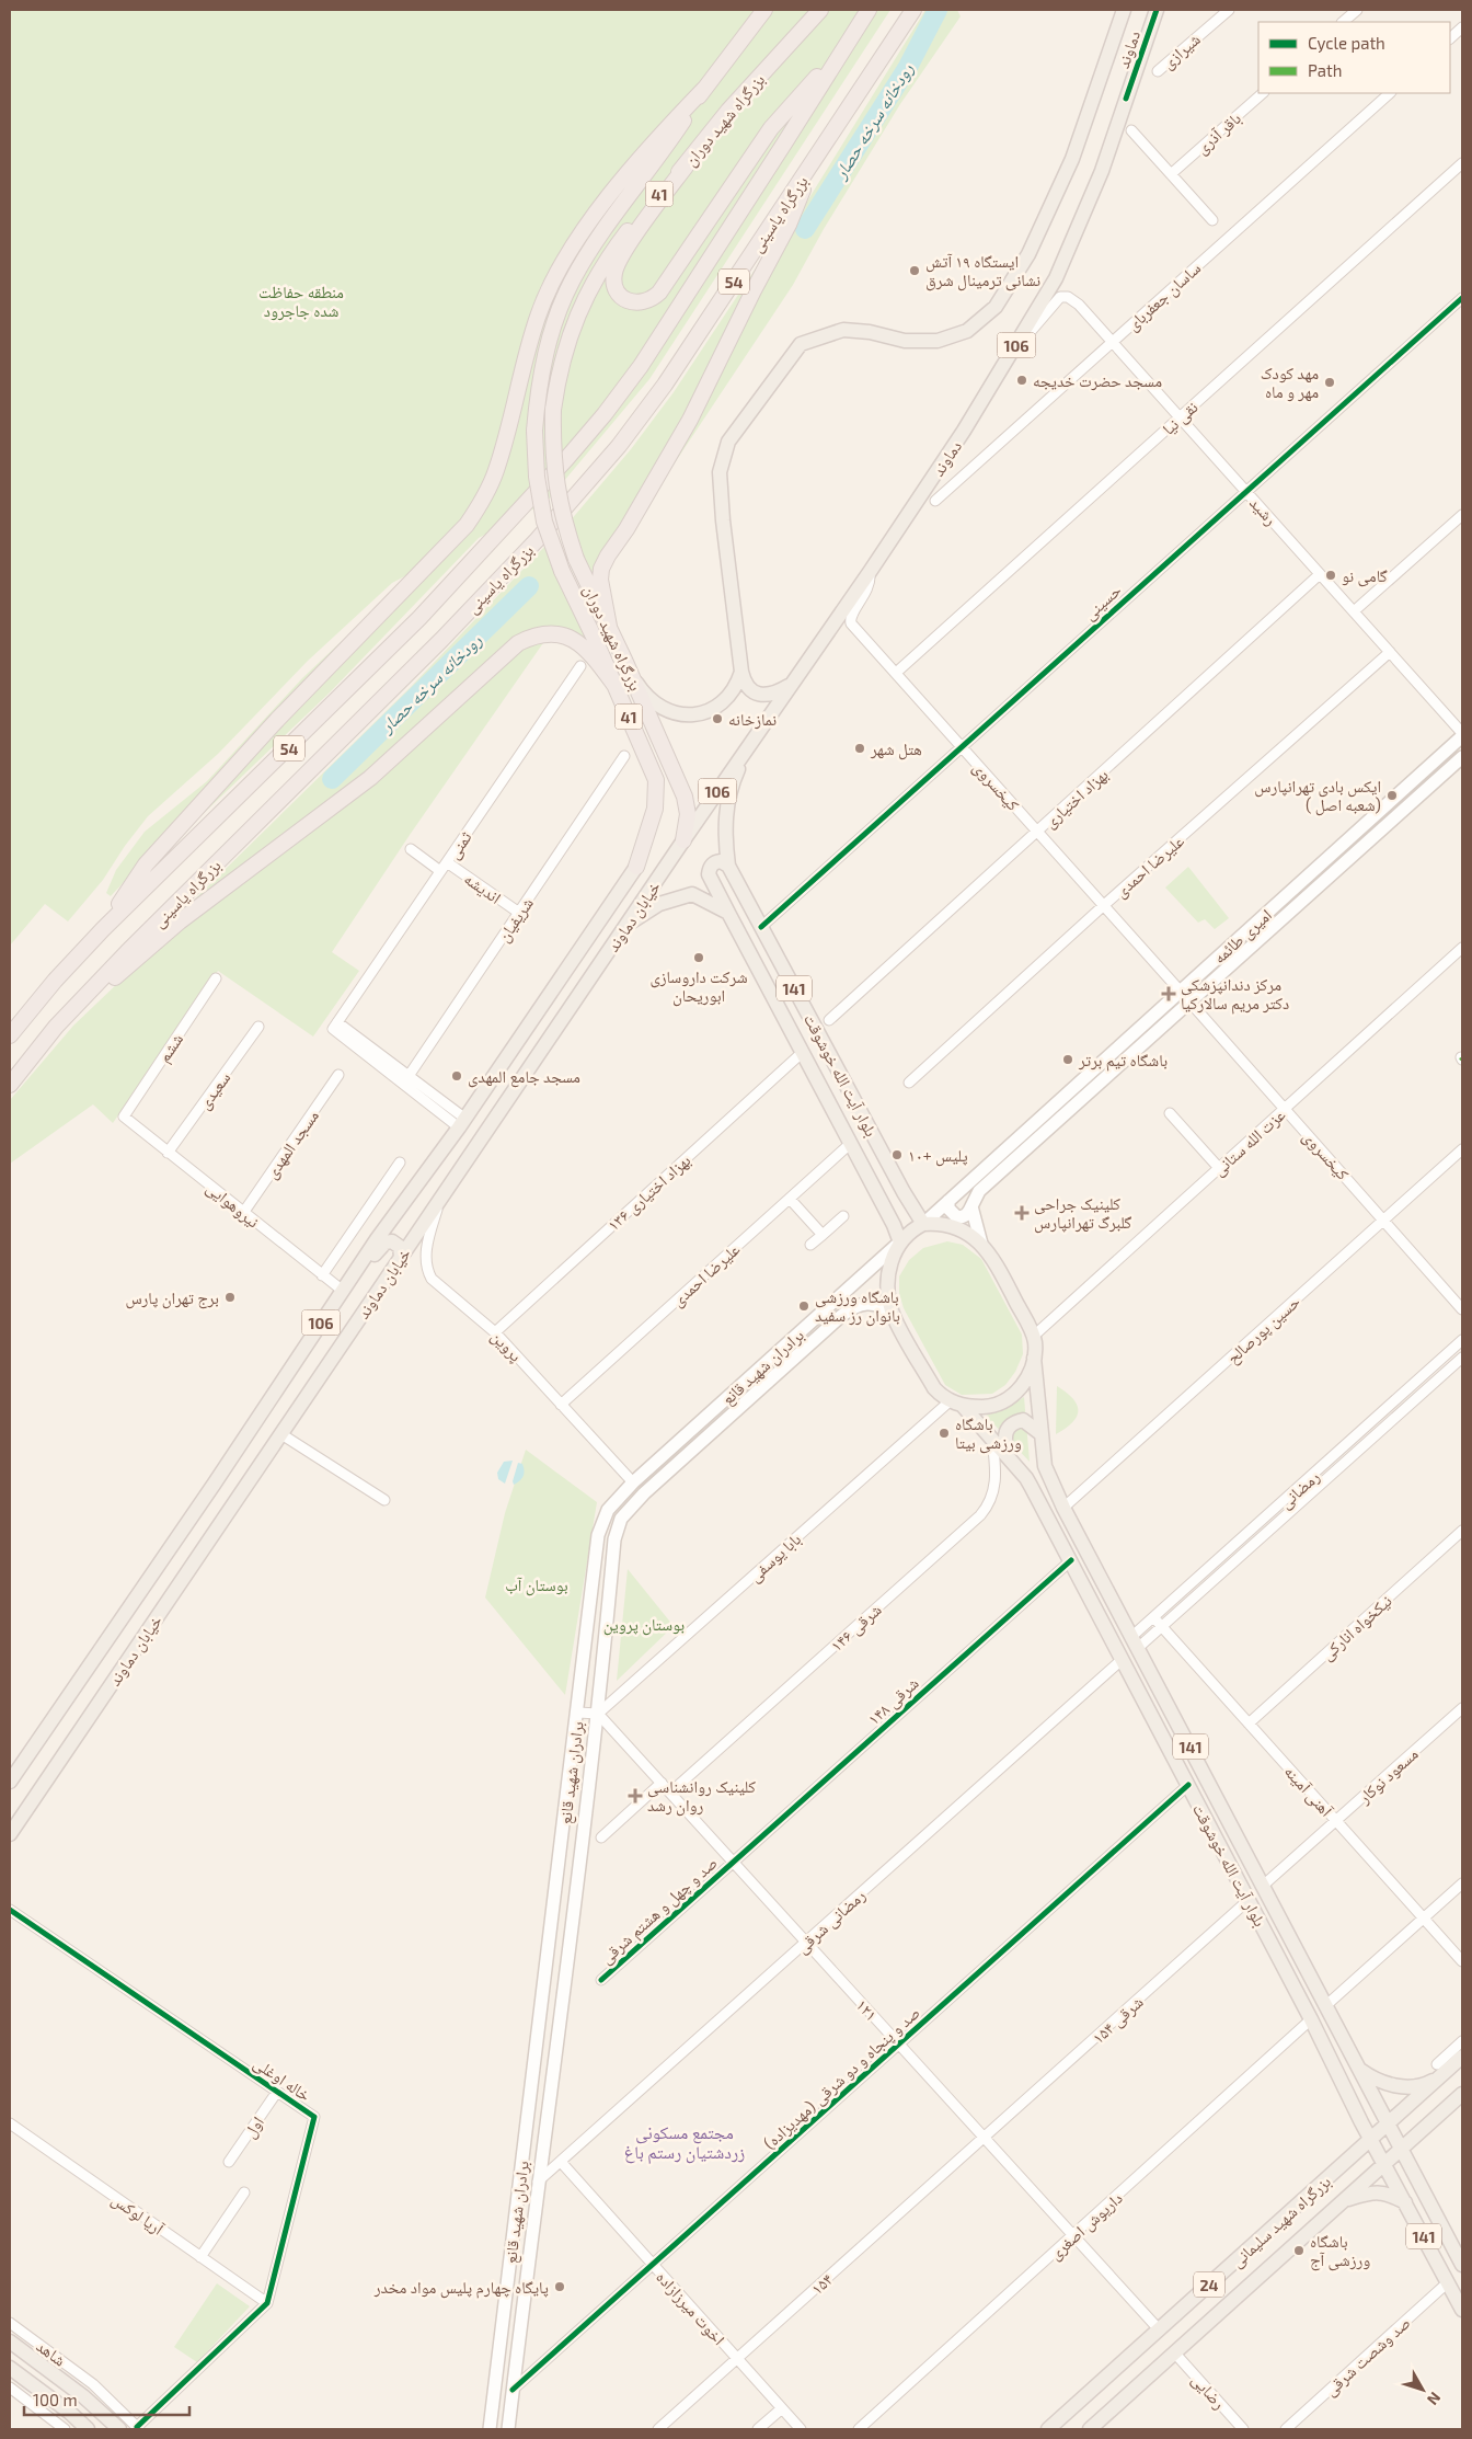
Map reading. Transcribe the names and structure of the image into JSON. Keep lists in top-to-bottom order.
{
  "streets": {
    "highway": [
      "بزرگراه شهید دوران",
      "41",
      "بزرگراه یاسینی",
      "54"
    ],
    "main road": [
      "دماوند",
      "106",
      "خیابان دماوند",
      "امیری طائمه",
      "141",
      "بلوار آیت الله خوشوقت",
      "برادران شهید قانع",
      "بزرگراه شهید سلیمانی",
      "24"
    ],
    "street": [
      "شیرازی",
      "باقر آذری",
      "ساسان جعفربای",
      "نقی نیا",
      "رشید",
      "حسینی",
      "کیخسروی",
      "بهزاد اختیاری",
      "ثمنی",
      "علیرضا احمدی",
      "اندیشه",
      "شریفیان",
      "ششم",
      "سعیدی",
      "عزت الله ستانی",
      "مسجد المهدی",
      "بهزاد اختیاری ۱۳۶",
      "نیروهوایی",
      "حسین پورصالح",
      "پروین",
      "رمضانی",
      "بابا یوسفی",
      "۱۴۶ شرقی",
      "نیکخواه انارکی",
      "۱۴۸ شرقی",
      "مسعود نوکار",
      "آهنی آمینه",
      "صد و چهل و هشتم شرقی",
      "رمضانی شرقی",
      "۱۲۱",
      "۱۵۴ شرقی",
      "صد و پنجاه و دو شرقی (مهدیزاده)",
      "خاله اوغلی",
      "اول",
      "آریا لوکس",
      "داریوش اصغری",
      "۱۵۴",
      "اخوت میرزازاده",
      "شاهد",
      "صد وشصت شرقی",
      "رضایی"
    ]
  },
  "crossings": [
    ["دماوند", "بزرگراه شهید دوران"],
    ["دماوند", "رشید"],
    ["دماوند", "کیخسروی"],
    ["دماوند", "خیابان دماوند"],
    ["دماوند", "بلوار آیت الله خوشوقت"],
    ["بزرگراه شهید دوران", "خیابان دماوند"],
    ["ساسان جعفربای", "رشید"],
    ["نقی نیا", "رشید"],
    ["نقی نیا", "کیخسروی"],
    ["رشید", "حسینی"],
    ["رشید", "بهزاد اختیاری"],
    ["رشید", "علیرضا احمدی"],
    ["رشید", "امیری طائمه"],
    ["حسینی", "کیخسروی"],
    ["حسینی", "بلوار آیت الله خوشوقت"],
    ["کیخسروی", "بهزاد اختیاری"],
    ["کیخسروی", "علیرضا احمدی"],
    ["کیخسروی", "امیری طائمه"],
    ["کیخسروی", "عزت الله ستانی"],
    ["کیخسروی", "حسین پورصالح"],
    ["ثمنی", "اندیشه"],
    ["ثمنی", "شریفیان"],
    ["علیرضا احمدی", "بلوار آیت الله خوشوقت"],
    ["علیرضا احمدی", "پروین"],
    ["اندیشه", "شریفیان"],
    ["خیابان دماوند", "نیروهوایی"],
    ["خیابان دماوند", "پروین"],
    ["امیری طائمه", "بلوار آیت الله خوشوقت"],
    ["امیری طائمه", "عزت الله ستانی"],
    ["امیری طائمه", "برادران شهید قانع"],
    ["امیری طائمه", "بابا یوسفی"],
    ["ششم", "نیروهوایی"],
    ["بلوار آیت الله خوشوقت", "عزت الله ستانی"],
    ["بلوار آیت الله خوشوقت", "بهزاد اختیاری ۱۳۶"],
    ["بلوار آیت الله خوشوقت", "حسین پورصالح"],
    ["بلوار آیت الله خوشوقت", "برادران شهید قانع"],
    ["بلوار آیت الله خوشوقت", "رمضانی"],
    ["بلوار آیت الله خوشوقت", "بابا یوسفی"],
    ["بلوار آیت الله خوشوقت", "۱۴۶ شرقی"],
    ["بلوار آیت الله خوشوقت", "۱۴۸ شرقی"],
    ["بلوار آیت الله خوشوقت", "مسعود نوکار"],
    ["بلوار آیت الله خوشوقت", "رمضانی شرقی"],
    ["بلوار آیت الله خوشوقت", "۱۵۴ شرقی"],
    ["بلوار آیت الله خوشوقت", "صد و پنجاه و دو شرقی (مهدیزاده)"],
    ["بلوار آیت الله خوشوقت", "بزرگراه شهید سلیمانی"],
    ["بلوار آیت الله خوشوقت", "داریوش اصغری"],
    ["بلوار آیت الله خوشوقت", "صد وشصت شرقی"],
    ["سعیدی", "نیروهوایی"],
    ["عزت الله ستانی", "برادران شهید قانع"],
    ["عزت الله ستانی", "بابا یوسفی"],
    ["مسجد المهدی", "نیروهوایی"],
    ["بهزاد اختیاری ۱۳۶", "پروین"],
    ["پروین", "برادران شهید قانع"],
    ["برادران شهید قانع", "بابا یوسفی"],
    ["برادران شهید قانع", "رمضانی شرقی"],
    ["برادران شهید قانع", "۱۲۱"],
    ["برادران شهید قانع", "صد و پنجاه و دو شرقی (مهدیزاده)"],
    ["رمضانی", "آهنی آمینه"],
    ["بابا یوسفی", "۱۲۱"],
    ["۱۴۶ شرقی", "۱۲۱"],
    ["نیکخواه انارکی", "آهنی آمینه"],
    ["۱۴۸ شرقی", "صد و چهل و هشتم شرقی"],
    ["۱۴۸ شرقی", "۱۲۱"],
    ["مسعود نوکار", "آهنی آمینه"],
    ["صد و چهل و هشتم شرقی", "۱۲۱"],
    ["رمضانی شرقی", "۱۲۱"],
    ["رمضانی شرقی", "اخوت میرزازاده"],
    ["۱۲۱", "۱۵۴ شرقی"],
    ["۱۲۱", "صد و پنجاه و دو شرقی (مهدیزاده)"],
    ["۱۲۱", "بزرگراه شهید سلیمانی"],
    ["۱۲۱", "داریوش اصغری"],
    ["۱۲۱", "۱۵۴"],
    ["۱۵۴ شرقی", "۱۵۴"],
    ["صد و پنجاه و دو شرقی (مهدیزاده)", "اخوت میرزازاده"],
    ["خاله اوغلی", "اول"],
    ["خاله اوغلی", "آریا لوکس"],
    ["بزرگراه شهید سلیمانی", "رضایی"],
    ["۱۵۴", "اخوت میرزازاده"]
  ],
  "districts": ["مجتمع مسکونی زردشتیان رستم باغ"],
  "water": ["رودخانه سرخه حصار"],
  "parks": ["منطقه حفاظت شده جاجرود", "بوستان آب", "بوستان پروین"],
  "places": {
    "other": [
      "ایستگاه ۱۹ آتش نشانی ترمینال شرق",
      "مسجد حضرت خدیجه",
      "مهد کودک مهر و ماه",
      "گامی نو",
      "نمازخانه",
      "هتل شهر",
      "ایکس بادی تهرانپارس ( شعبه اصل)",
      "شرکت داروسازی ابوریحان",
      "باشگاه تیم برتر",
      "مسجد جامع المهدی",
      "پلیس +١٠",
      "برج تهران پارس",
      "باشگاه ورزشی بانوان رز سفید",
      "باشگاه ورزشی بیتا",
      "باشگاه ورزشی آج",
      "پایگاه چهارم پلیس مواد مخدر"
    ],
    "health": ["مرکز دندانپزشکی دکتر مریم سالارکیا", "کلینیک جراحی گلبرگ تهرانپارس", "کلینیک روانشناسی روان رشد"]
  },
  "legend": ["Cycle path", "Path"],
  "scale_bar": "100 m",
  "north": "bottom right"
}
